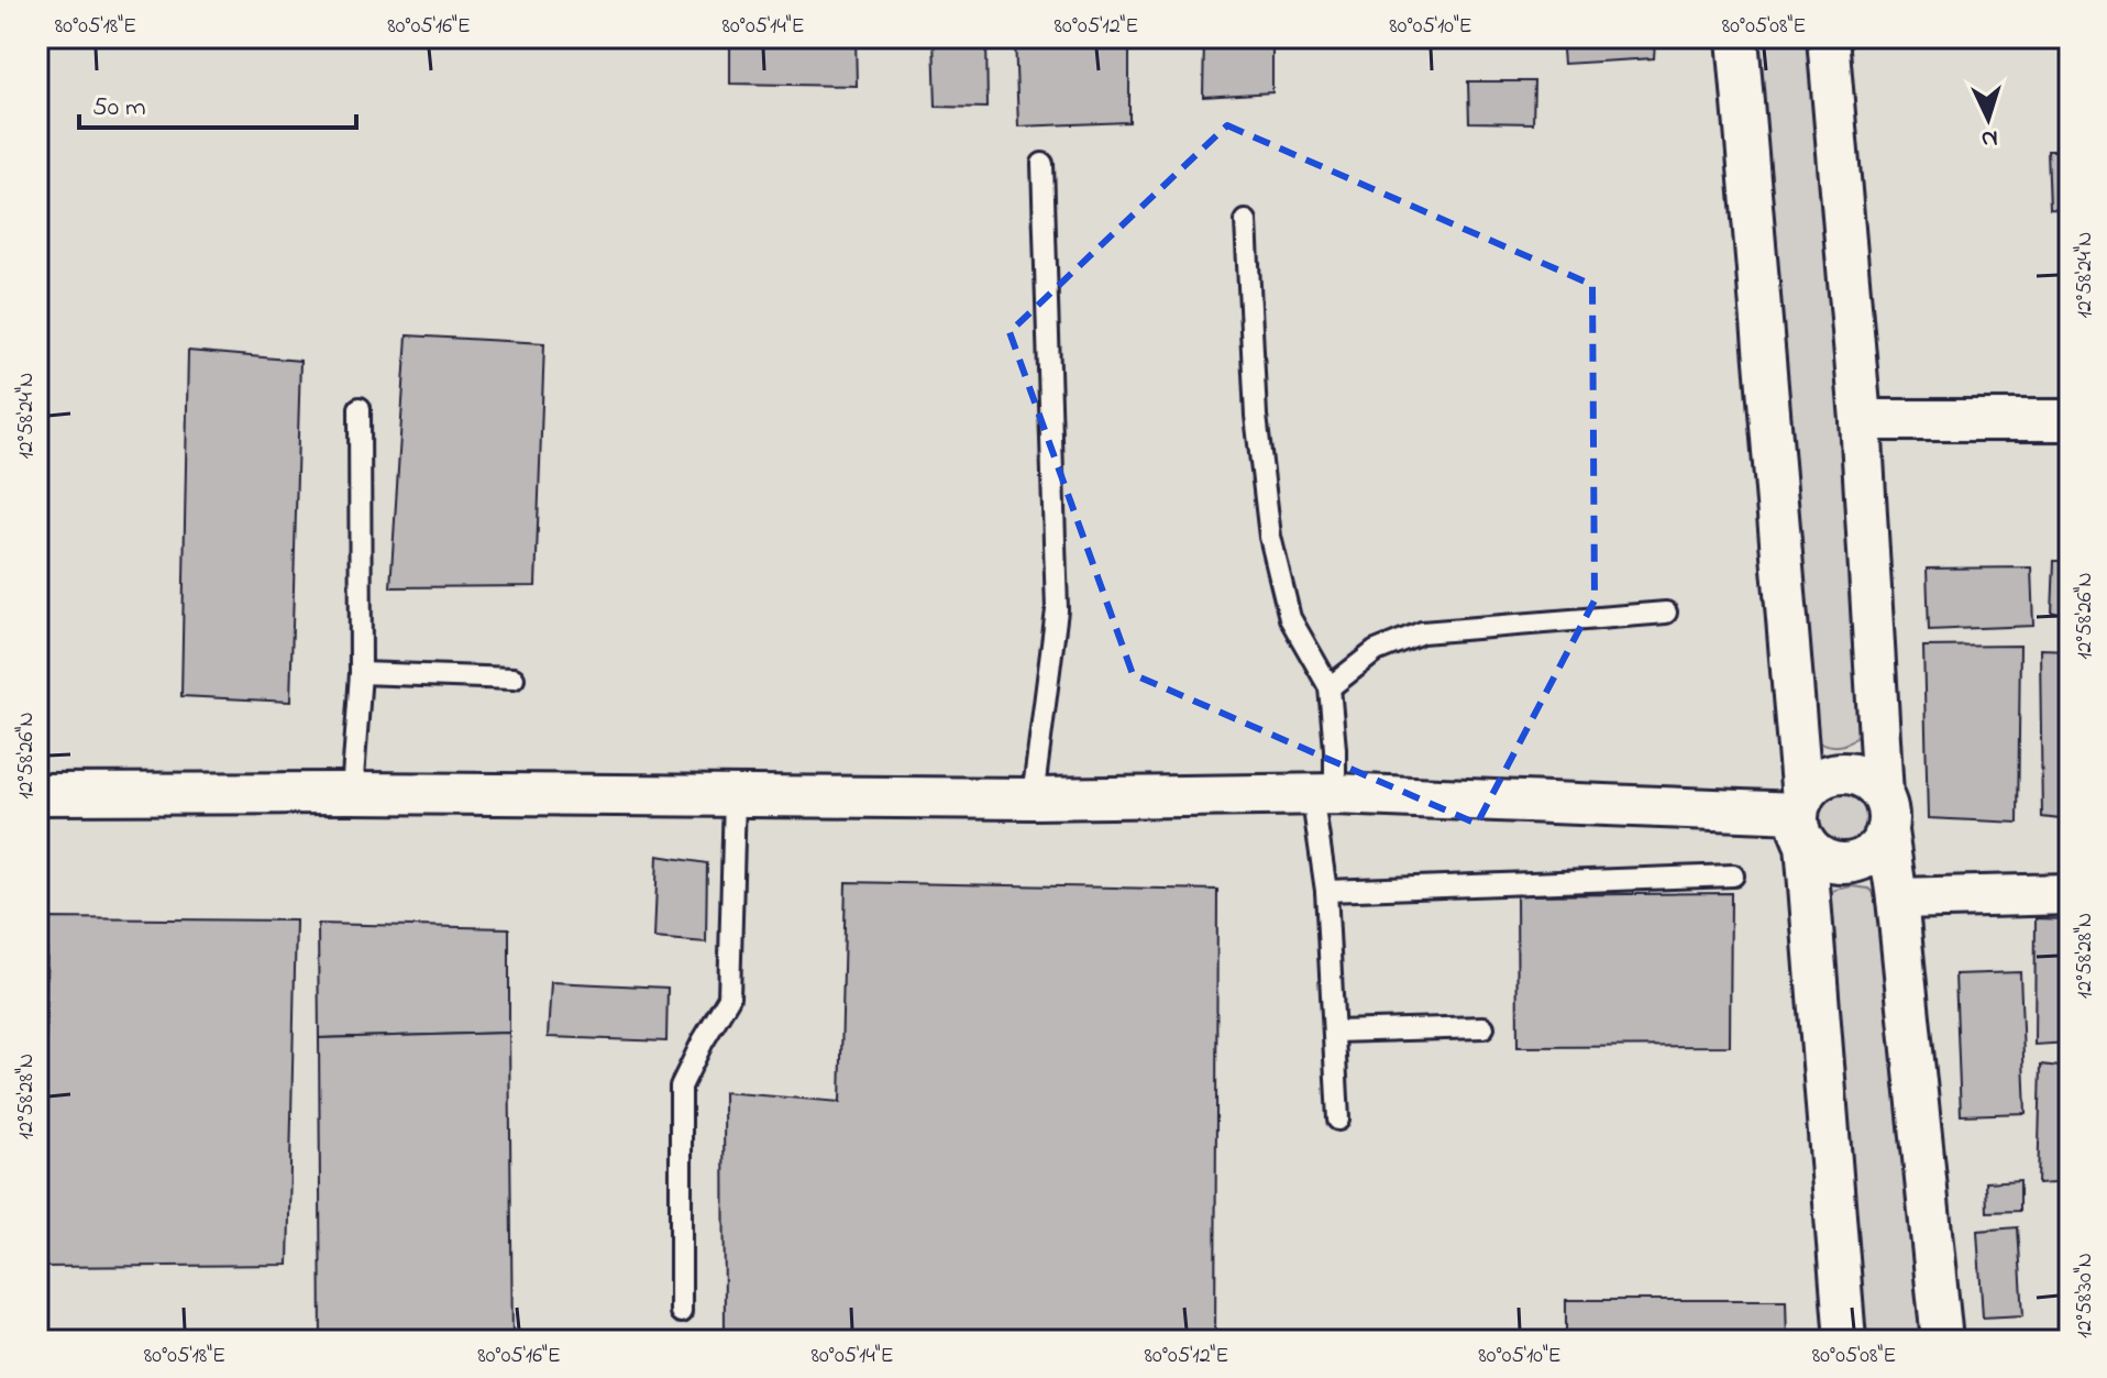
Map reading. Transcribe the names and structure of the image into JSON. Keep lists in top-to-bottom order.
{
  "scale_bar": "50 m",
  "north": "bottom",
  "coordinates": [
    "80°05'18\"E",
    "80°05'16\"E",
    "80°05'14\"E",
    "80°05'12\"E",
    "80°05'10\"E",
    "80°05'08\"E",
    "12°58'24\"N",
    "12°58'26\"N",
    "12°58'28\"N",
    "12°58'30\"N"
  ]
}
